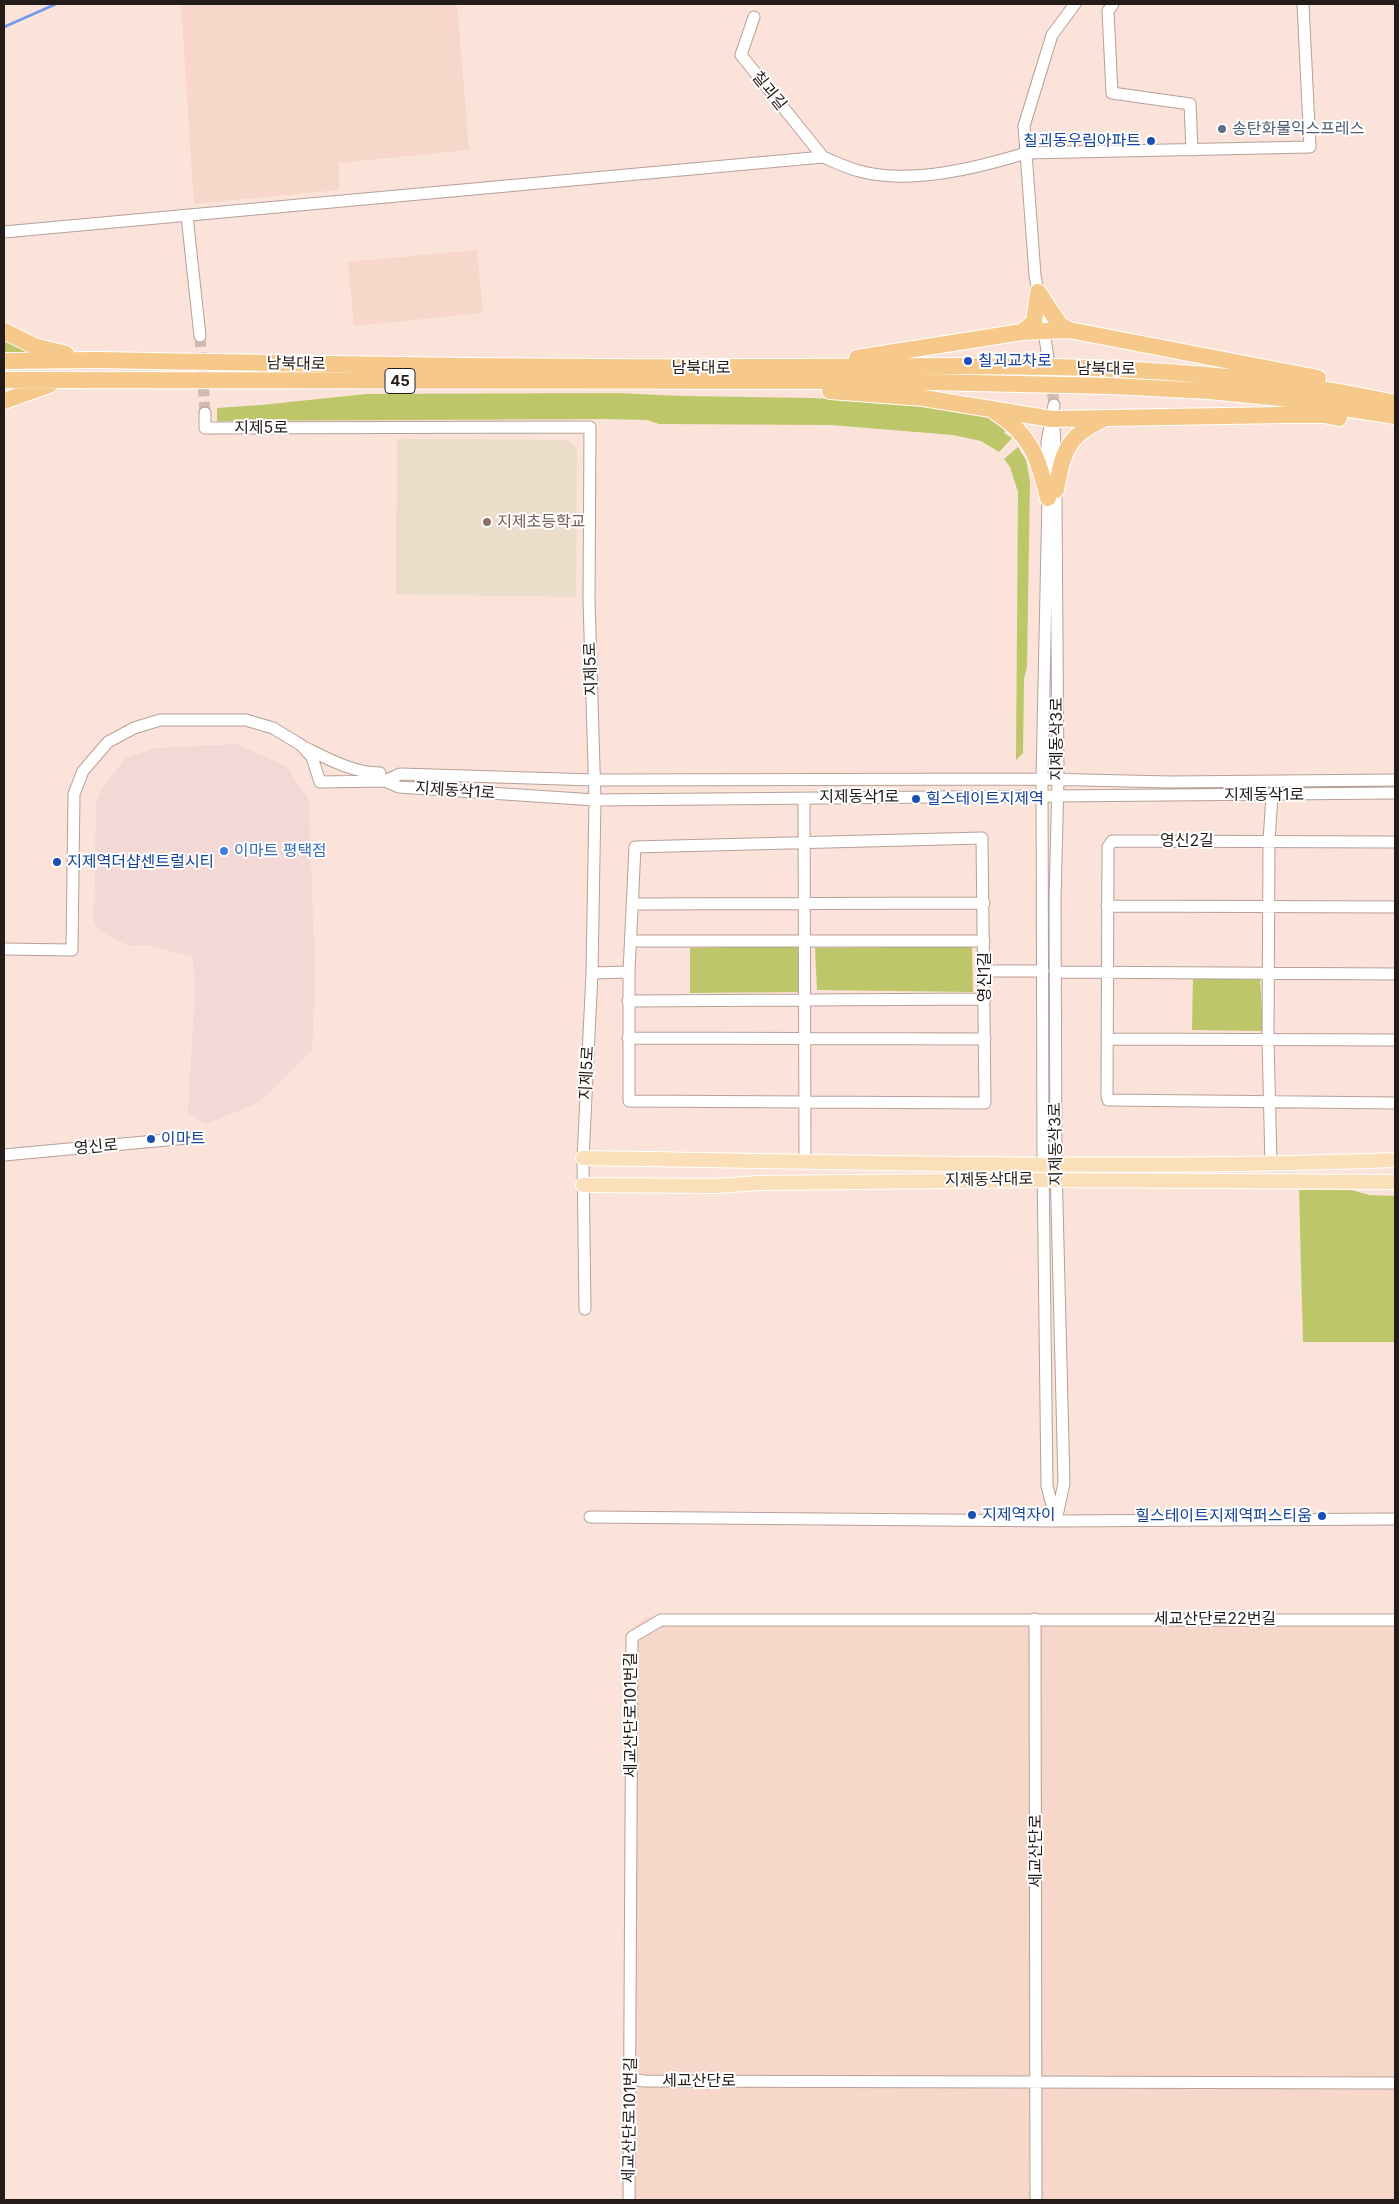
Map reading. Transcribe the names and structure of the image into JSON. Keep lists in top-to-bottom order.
{
  "streets": {
    "highway": ["남북대로", "45"],
    "main road": ["지제동삭대로"],
    "street": [
      "칠괴길",
      "지제5로",
      "지제동삭3로",
      "지제동삭1로",
      "영신2길",
      "영신1길",
      "영신로",
      "세교산단로22번길",
      "세교산단로101번길",
      "세교산단로"
    ]
  },
  "crossings": [
    ["지제5로", "지제동삭1로"],
    ["지제5로", "지제동삭대로"],
    ["지제동삭3로", "지제동삭1로"],
    ["지제동삭3로", "지제동삭대로"],
    ["세교산단로22번길", "세교산단로101번길"],
    ["세교산단로22번길", "세교산단로"],
    ["세교산단로101번길", "세교산단로"]
  ],
  "places": [
    "송탄화물익스프레스",
    "칠괴동우림아파트",
    "칠괴교차로",
    "지제초등학교",
    "힐스테이트지제역",
    "이마트 평택점",
    "지제역더샵센트럴시티",
    "이마트",
    "지제역자이",
    "힐스테이트지제역퍼스티움"
  ]
}
